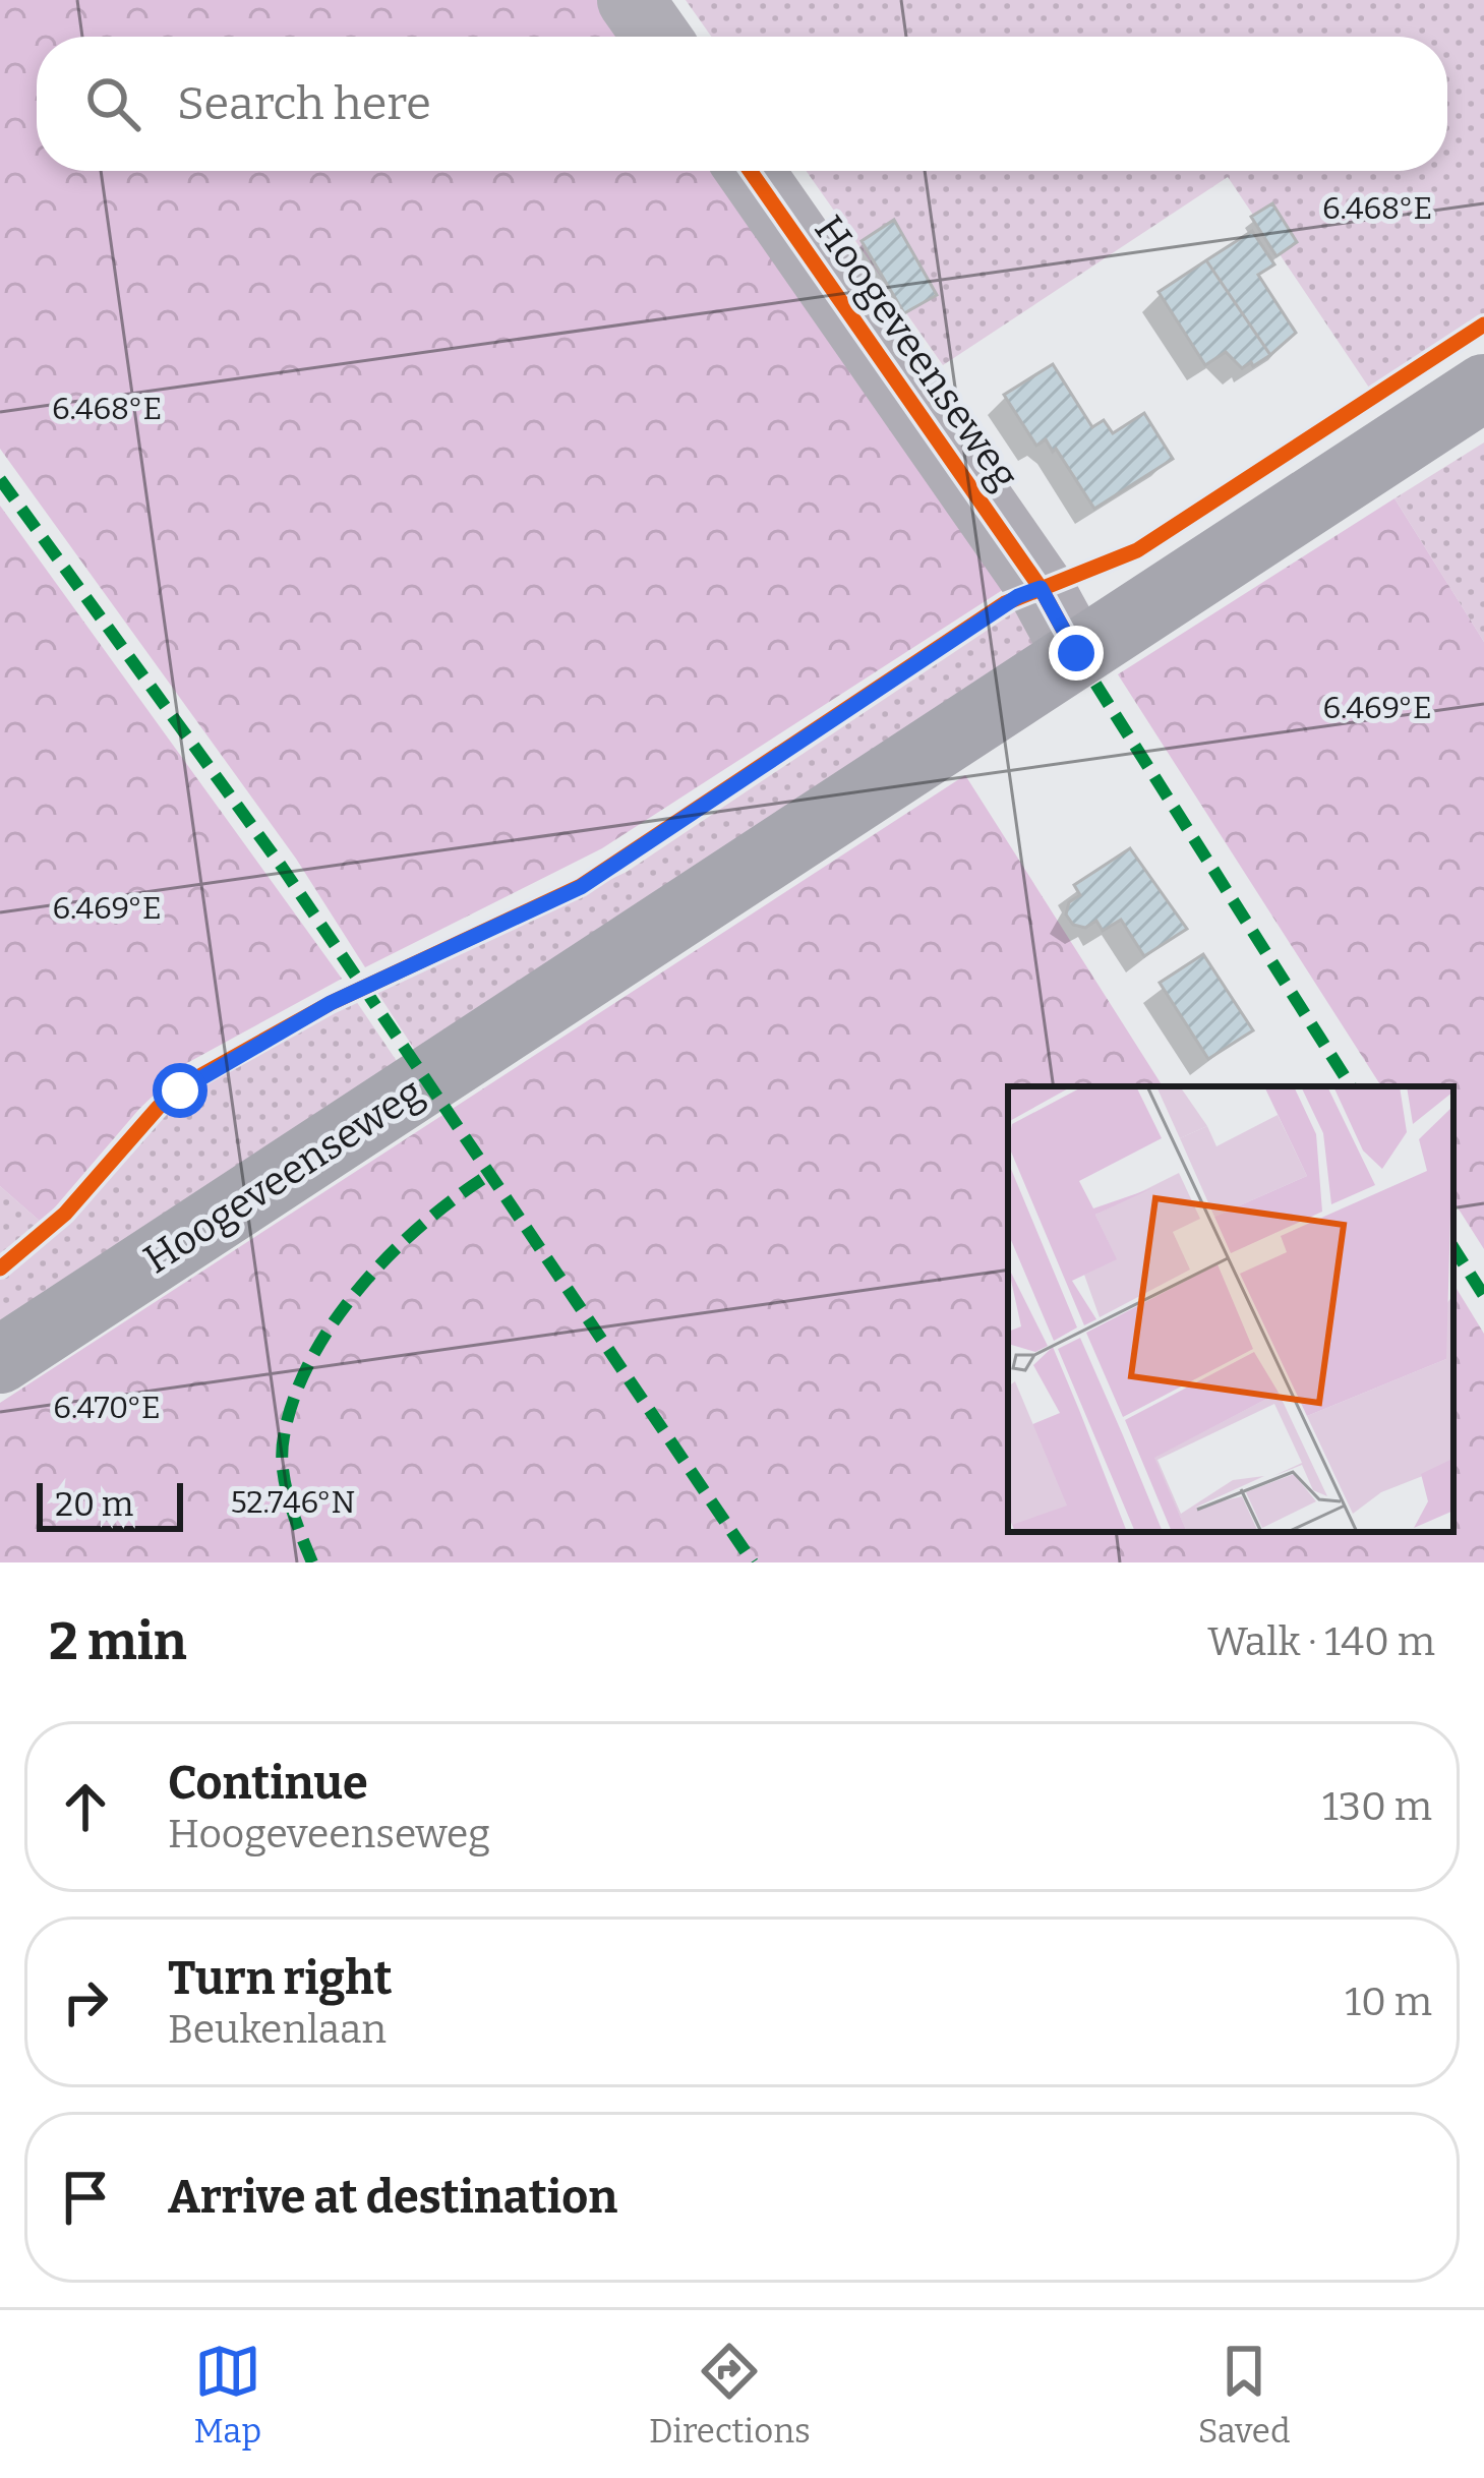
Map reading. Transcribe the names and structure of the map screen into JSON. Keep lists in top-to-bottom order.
{
  "streets": {
    "main road": ["Hoogeveenseweg"]
  },
  "scale_bar": "20 m",
  "page": {
    "search": "Search here",
    "scale": "20 m",
    "heading": ["2 min", "Walk · 140 m"],
    "list": [
      ["Continue", "Hoogeveenseweg", "130 m"],
      ["Turn right", "Beukenlaan", "10 m"],
      "Arrive at destination"
    ],
    "nav": ["Map", "Directions", "Saved"]
  },
  "coordinates": [
    "6.468°E",
    "6.469°E",
    "6.470°E",
    "52.746°N"
  ]
}
